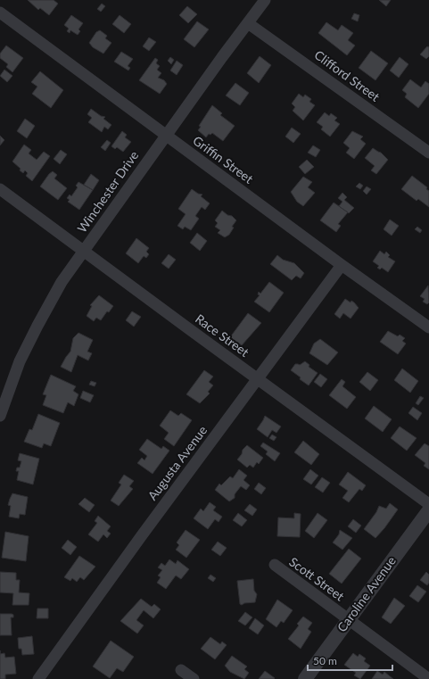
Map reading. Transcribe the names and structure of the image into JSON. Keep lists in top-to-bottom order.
{
  "streets": {
    "street": [
      "Clifford Street",
      "Griffin Street",
      "Winchester Drive",
      "Race Street",
      "Augusta Avenue",
      "Scott Street",
      "Caroline Avenue"
    ]
  },
  "crossings": [
    ["Clifford Street", "Winchester Drive"],
    ["Griffin Street", "Winchester Drive"],
    ["Griffin Street", "Augusta Avenue"],
    ["Winchester Drive", "Race Street"],
    ["Race Street", "Augusta Avenue"],
    ["Scott Street", "Caroline Avenue"]
  ],
  "scale_bar": "50 m"
}
